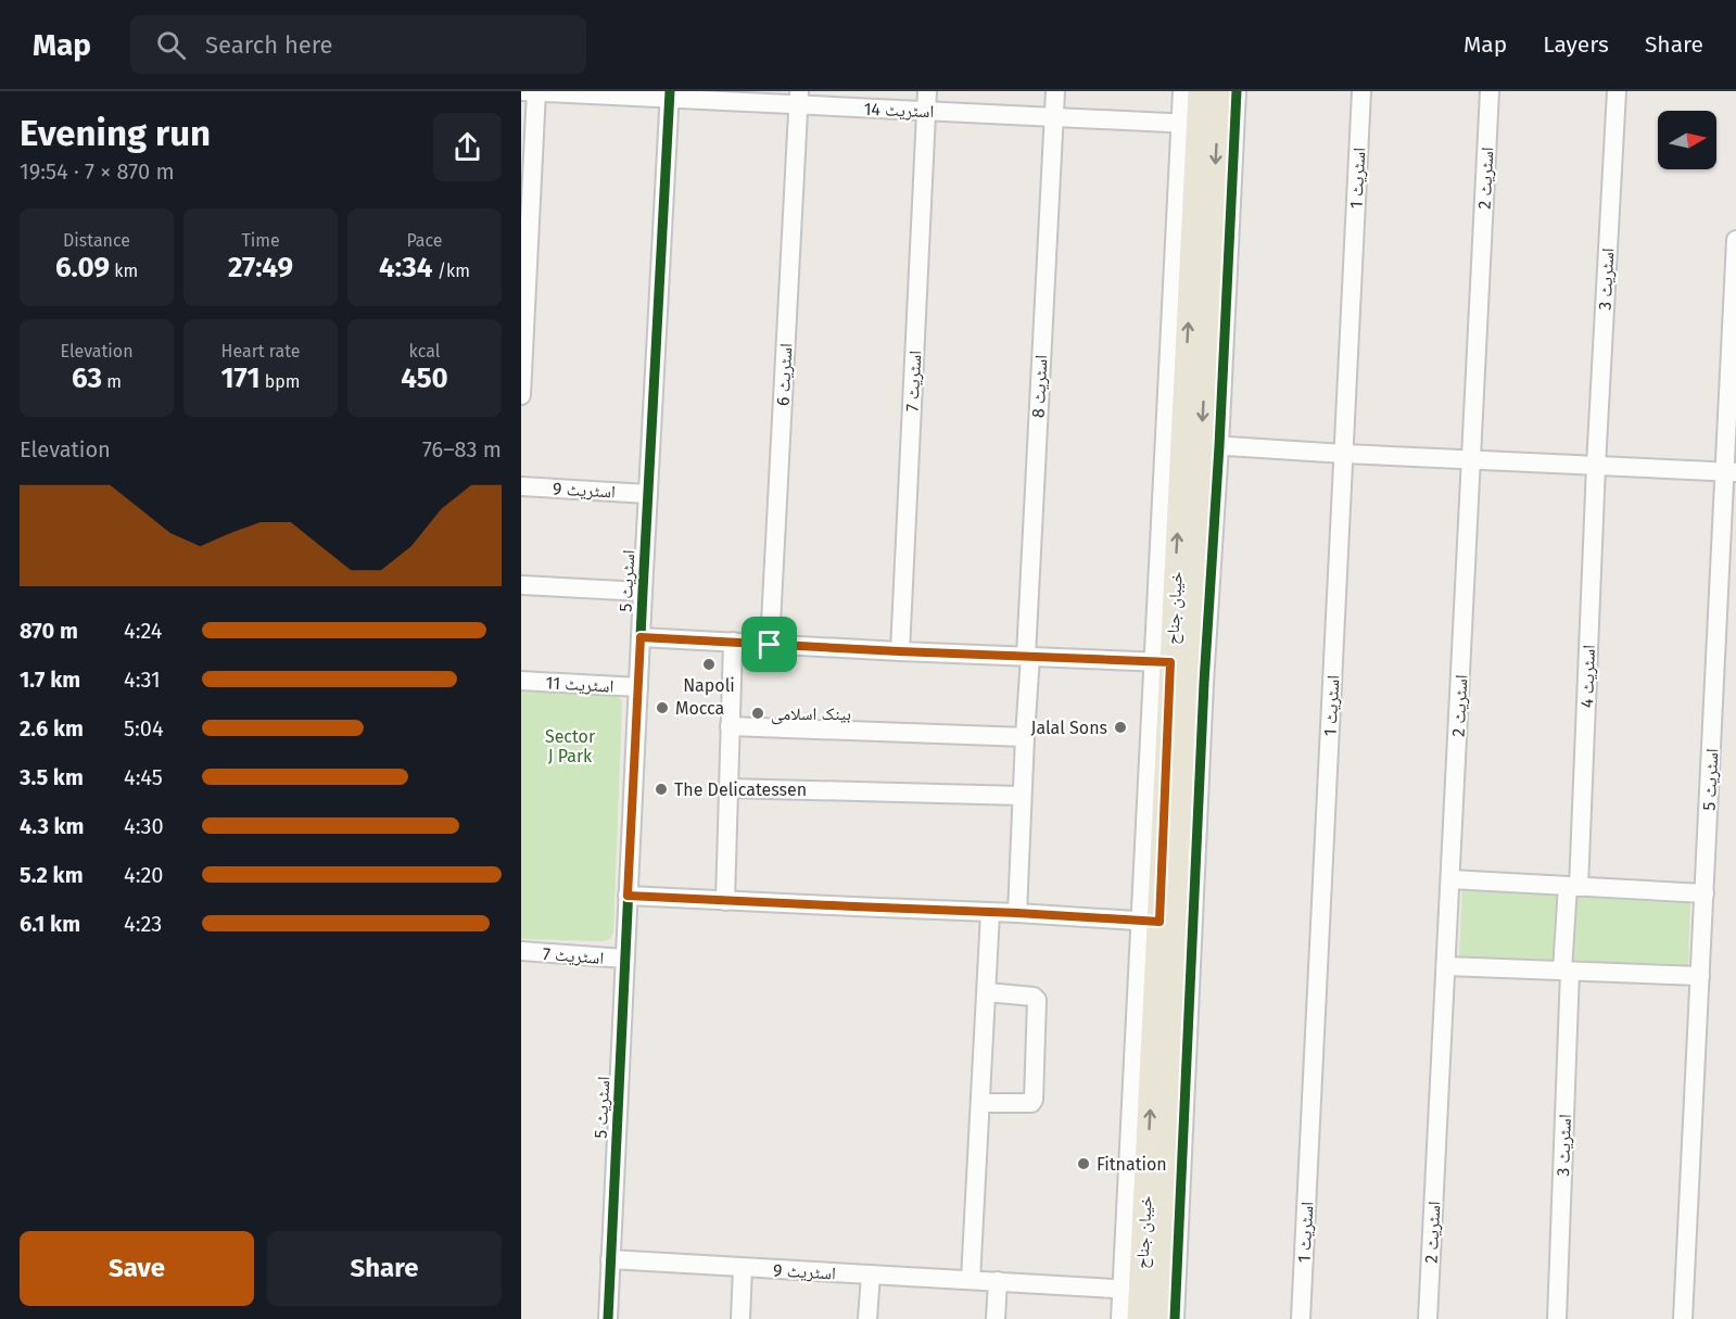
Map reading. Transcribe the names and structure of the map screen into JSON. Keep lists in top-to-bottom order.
{
  "streets": {
    "main road": ["خیبان جناح"],
    "street": [
      "اسٹریٹ 14",
      "اسٹریٹ 1",
      "اسٹریٹ 2",
      "اسٹریٹ 3",
      "اسٹریٹ 6",
      "اسٹریٹ 7",
      "اسٹریٹ 8",
      "اسٹریٹ 9",
      "اسٹریٹ 5",
      "اسٹریٹ 4",
      "اسٹریٹ 11"
    ]
  },
  "crossings": [
    ["اسٹریٹ 14", "اسٹریٹ 6"],
    ["اسٹریٹ 14", "اسٹریٹ 7"],
    ["اسٹریٹ 14", "اسٹریٹ 8"],
    ["اسٹریٹ 14", "اسٹریٹ 5"],
    ["اسٹریٹ 14", "خیبان جناح"],
    ["اسٹریٹ 3", "اسٹریٹ 4"],
    ["اسٹریٹ 7", "اسٹریٹ 5"],
    ["اسٹریٹ 9", "اسٹریٹ 5"],
    ["اسٹریٹ 9", "خیبان جناح"],
    ["اسٹریٹ 5", "اسٹریٹ 11"]
  ],
  "parks": ["Sector J Park"],
  "places": [
    "Napoli",
    "Mocca",
    "بینک اسلامی",
    "Jalal Sons",
    "The Delicatessen",
    "Fitnation"
  ],
  "north": "right",
  "page": {
    "header": "Map",
    "search": "Search here",
    "nav": ["Map", "Layers", "Share"],
    "heading": ["Evening run", "19:54 · 7 × 870 m"],
    "stats": [
      ["Distance", "6.09 km"],
      ["Time", "27:49"],
      ["Pace", "4:34 /km"],
      ["Elevation", "63 m"],
      ["Heart rate", "171 bpm"],
      ["kcal", "450"]
    ],
    "chart": ["Elevation", "76–83 m"],
    "list": [
      {
        "name": "870 m",
        "note": "4:24"
      },
      {
        "name": "1.7 km",
        "note": "4:31"
      },
      {
        "name": "2.6 km",
        "note": "5:04"
      },
      {
        "name": "3.5 km",
        "note": "4:45"
      },
      {
        "name": "4.3 km",
        "note": "4:30"
      },
      {
        "name": "5.2 km",
        "note": "4:20"
      },
      {
        "name": "6.1 km",
        "note": "4:23"
      }
    ],
    "buttons": ["Save", "Share"]
  }
}
